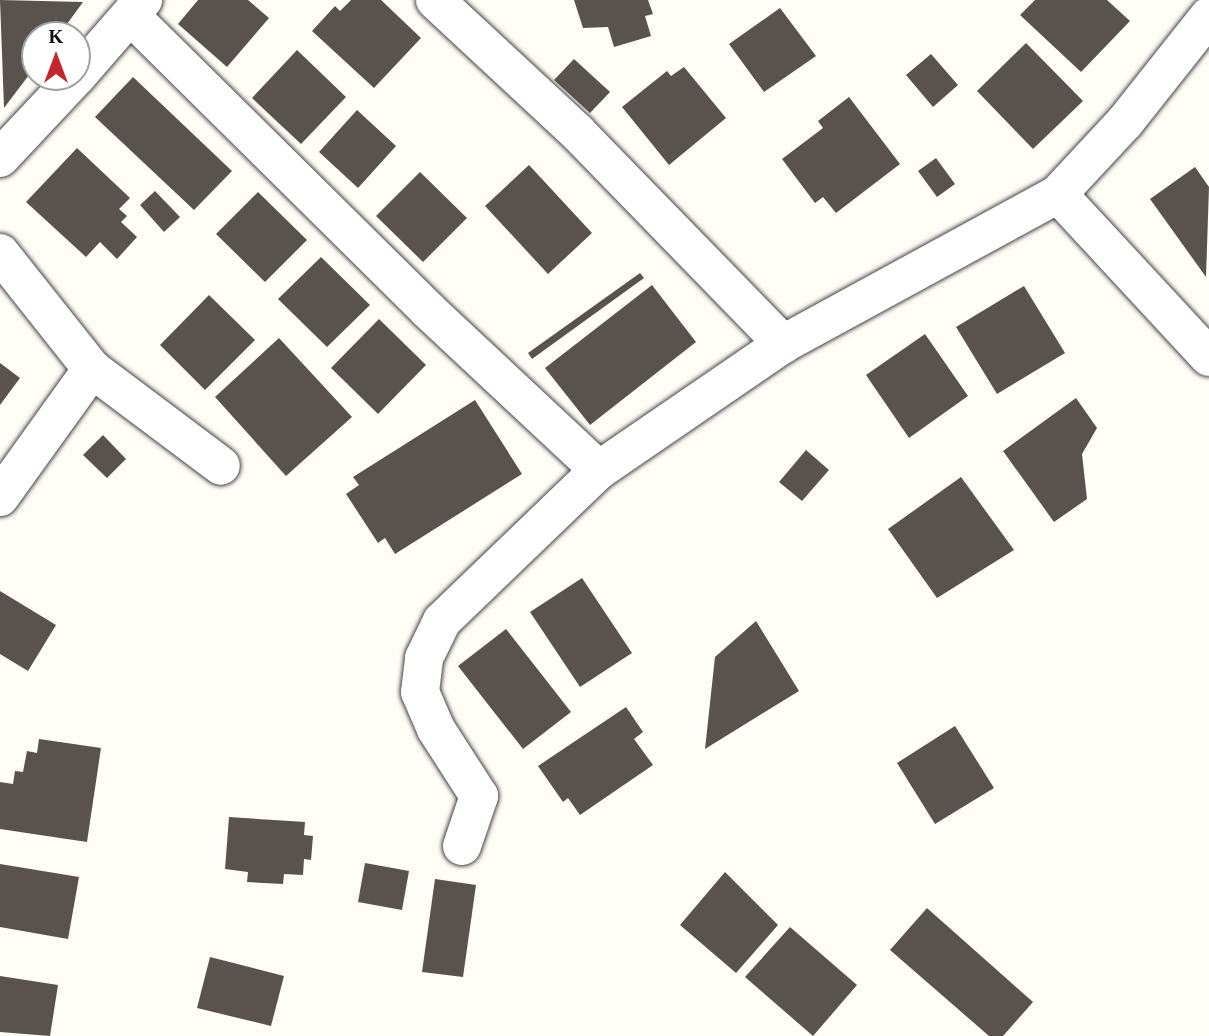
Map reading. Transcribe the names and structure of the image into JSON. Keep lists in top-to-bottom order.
{
  "north": "top"
}
